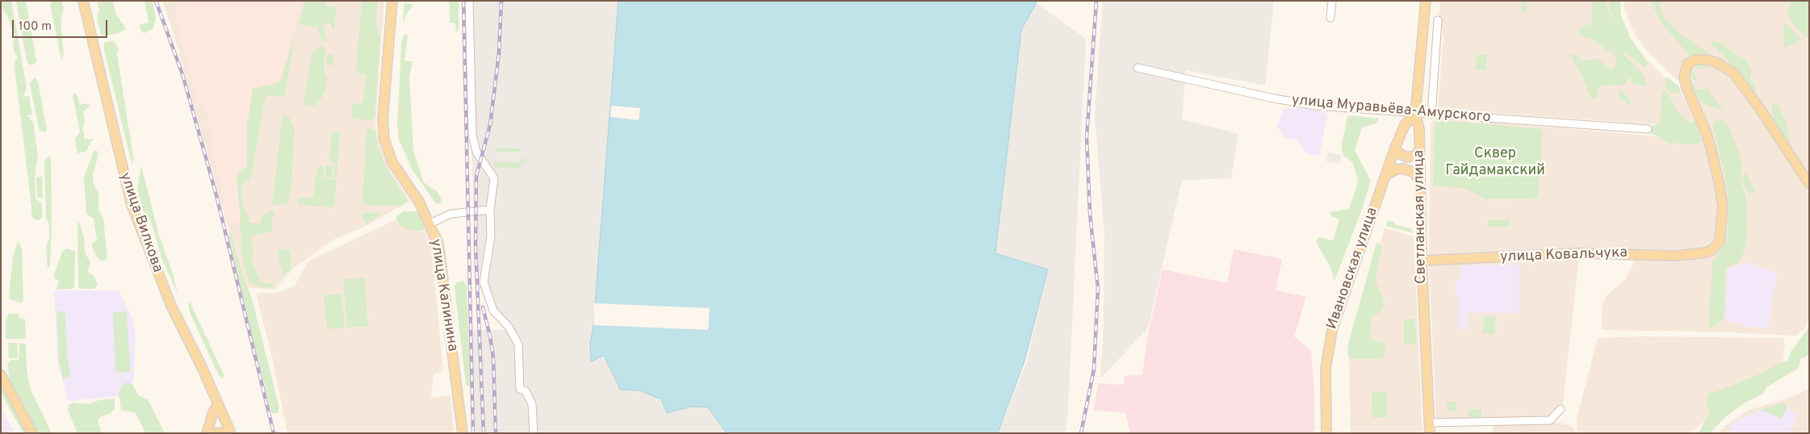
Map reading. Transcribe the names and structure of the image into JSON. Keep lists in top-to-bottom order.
{
  "streets": {
    "main road": [
      "Светланская улица",
      "улица Вилкова",
      "улица Ковальчука",
      "Ивановская улица",
      "улица Калинина"
    ],
    "street": ["улица Муравьёва-Амурского"]
  },
  "crossings": [
    ["улица Муравьёва-Амурского", "Светланская улица"],
    ["улица Муравьёва-Амурского", "Ивановская улица"],
    ["Светланская улица", "улица Ковальчука"],
    ["Светланская улица", "Ивановская улица"]
  ],
  "parks": ["Сквер Гайдамакский"],
  "scale_bar": "100 m"
}
